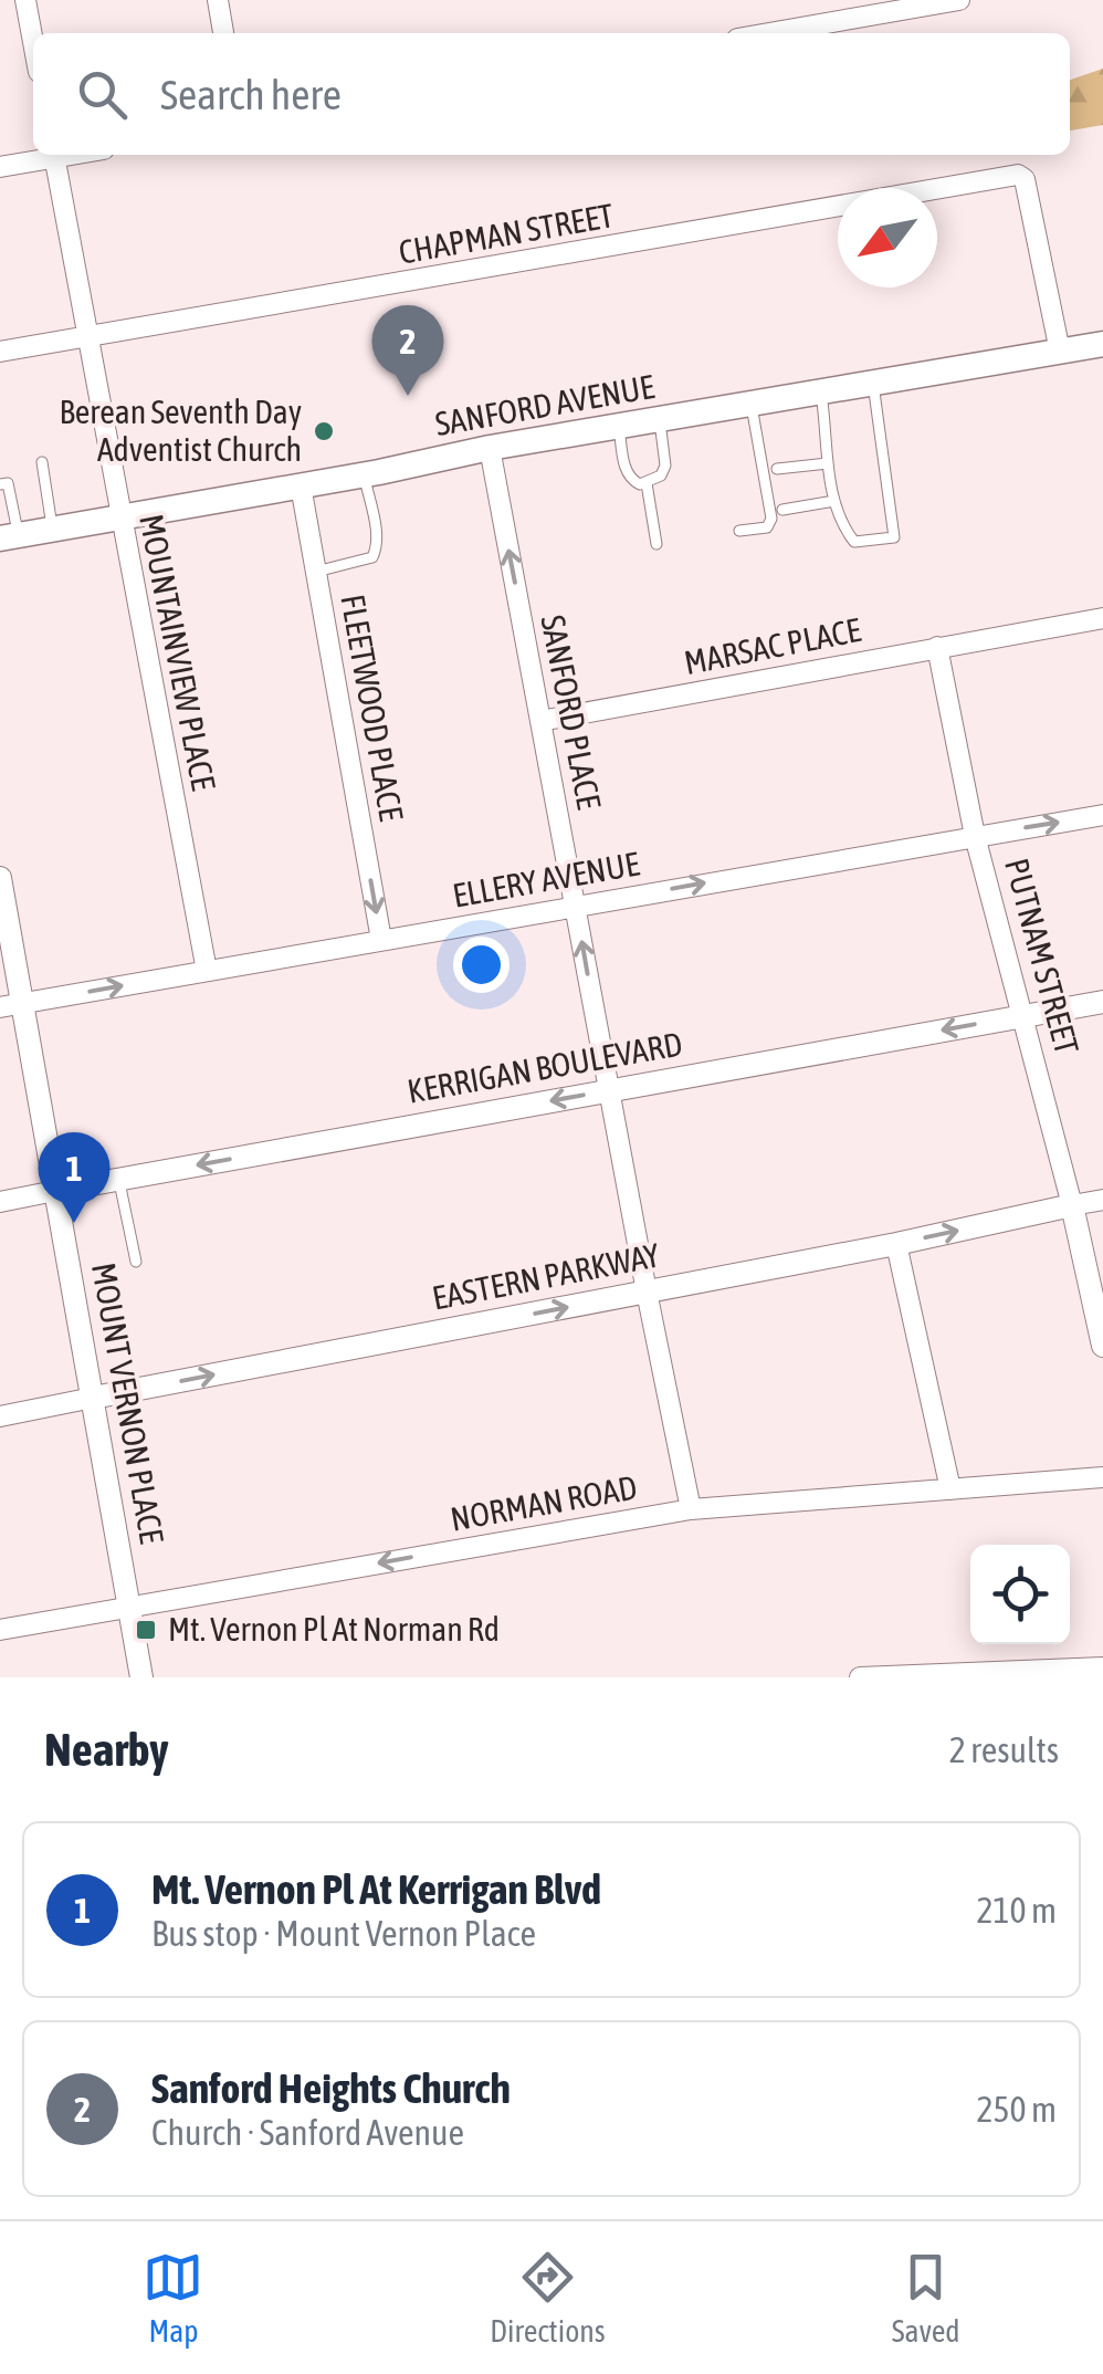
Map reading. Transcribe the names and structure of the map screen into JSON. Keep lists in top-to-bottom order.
{
  "streets": {
    "main road": ["SANFORD AVENUE"],
    "street": [
      "CHAPMAN STREET",
      "MARSAC PLACE",
      "MOUNTAINVIEW PLACE",
      "FLEETWOOD PLACE",
      "SANFORD PLACE",
      "ELLERY AVENUE",
      "PUTNAM STREET",
      "KERRIGAN BOULEVARD",
      "EASTERN PARKWAY",
      "MOUNT VERNON PLACE",
      "NORMAN ROAD"
    ]
  },
  "crossings": [
    ["CHAPMAN STREET", "SANFORD AVENUE"],
    ["CHAPMAN STREET", "MOUNTAINVIEW PLACE"],
    ["SANFORD AVENUE", "MOUNTAINVIEW PLACE"],
    ["SANFORD AVENUE", "FLEETWOOD PLACE"],
    ["SANFORD AVENUE", "SANFORD PLACE"],
    ["MARSAC PLACE", "SANFORD PLACE"],
    ["MARSAC PLACE", "PUTNAM STREET"],
    ["MOUNTAINVIEW PLACE", "ELLERY AVENUE"],
    ["FLEETWOOD PLACE", "ELLERY AVENUE"],
    ["SANFORD PLACE", "ELLERY AVENUE"],
    ["SANFORD PLACE", "KERRIGAN BOULEVARD"],
    ["SANFORD PLACE", "EASTERN PARKWAY"],
    ["SANFORD PLACE", "NORMAN ROAD"],
    ["ELLERY AVENUE", "PUTNAM STREET"],
    ["ELLERY AVENUE", "MOUNT VERNON PLACE"],
    ["PUTNAM STREET", "KERRIGAN BOULEVARD"],
    ["PUTNAM STREET", "EASTERN PARKWAY"],
    ["KERRIGAN BOULEVARD", "MOUNT VERNON PLACE"],
    ["EASTERN PARKWAY", "MOUNT VERNON PLACE"],
    ["MOUNT VERNON PLACE", "NORMAN ROAD"]
  ],
  "one_way": [
    "FLEETWOOD PLACE",
    "SANFORD PLACE",
    "ELLERY AVENUE",
    "KERRIGAN BOULEVARD",
    "EASTERN PARKWAY",
    "NORMAN ROAD"
  ],
  "places": {
    "other": ["Berean Seventh Day Adventist Church"],
    "transit": ["Mt. Vernon Pl At Norman Rd"]
  },
  "north": "bottom left",
  "page": {
    "search": "Search here",
    "pins": ["2", "1"],
    "heading": ["Nearby", "2 results"],
    "list": [
      {
        "mark": "1",
        "name": "Mt. Vernon Pl At Kerrigan Blvd",
        "note": "Bus stop · Mount Vernon Place",
        "value": "210 m"
      },
      {
        "mark": "2",
        "name": "Sanford Heights Church",
        "note": "Church · Sanford Avenue",
        "value": "250 m"
      }
    ],
    "nav": ["Map", "Directions", "Saved"]
  }
}
